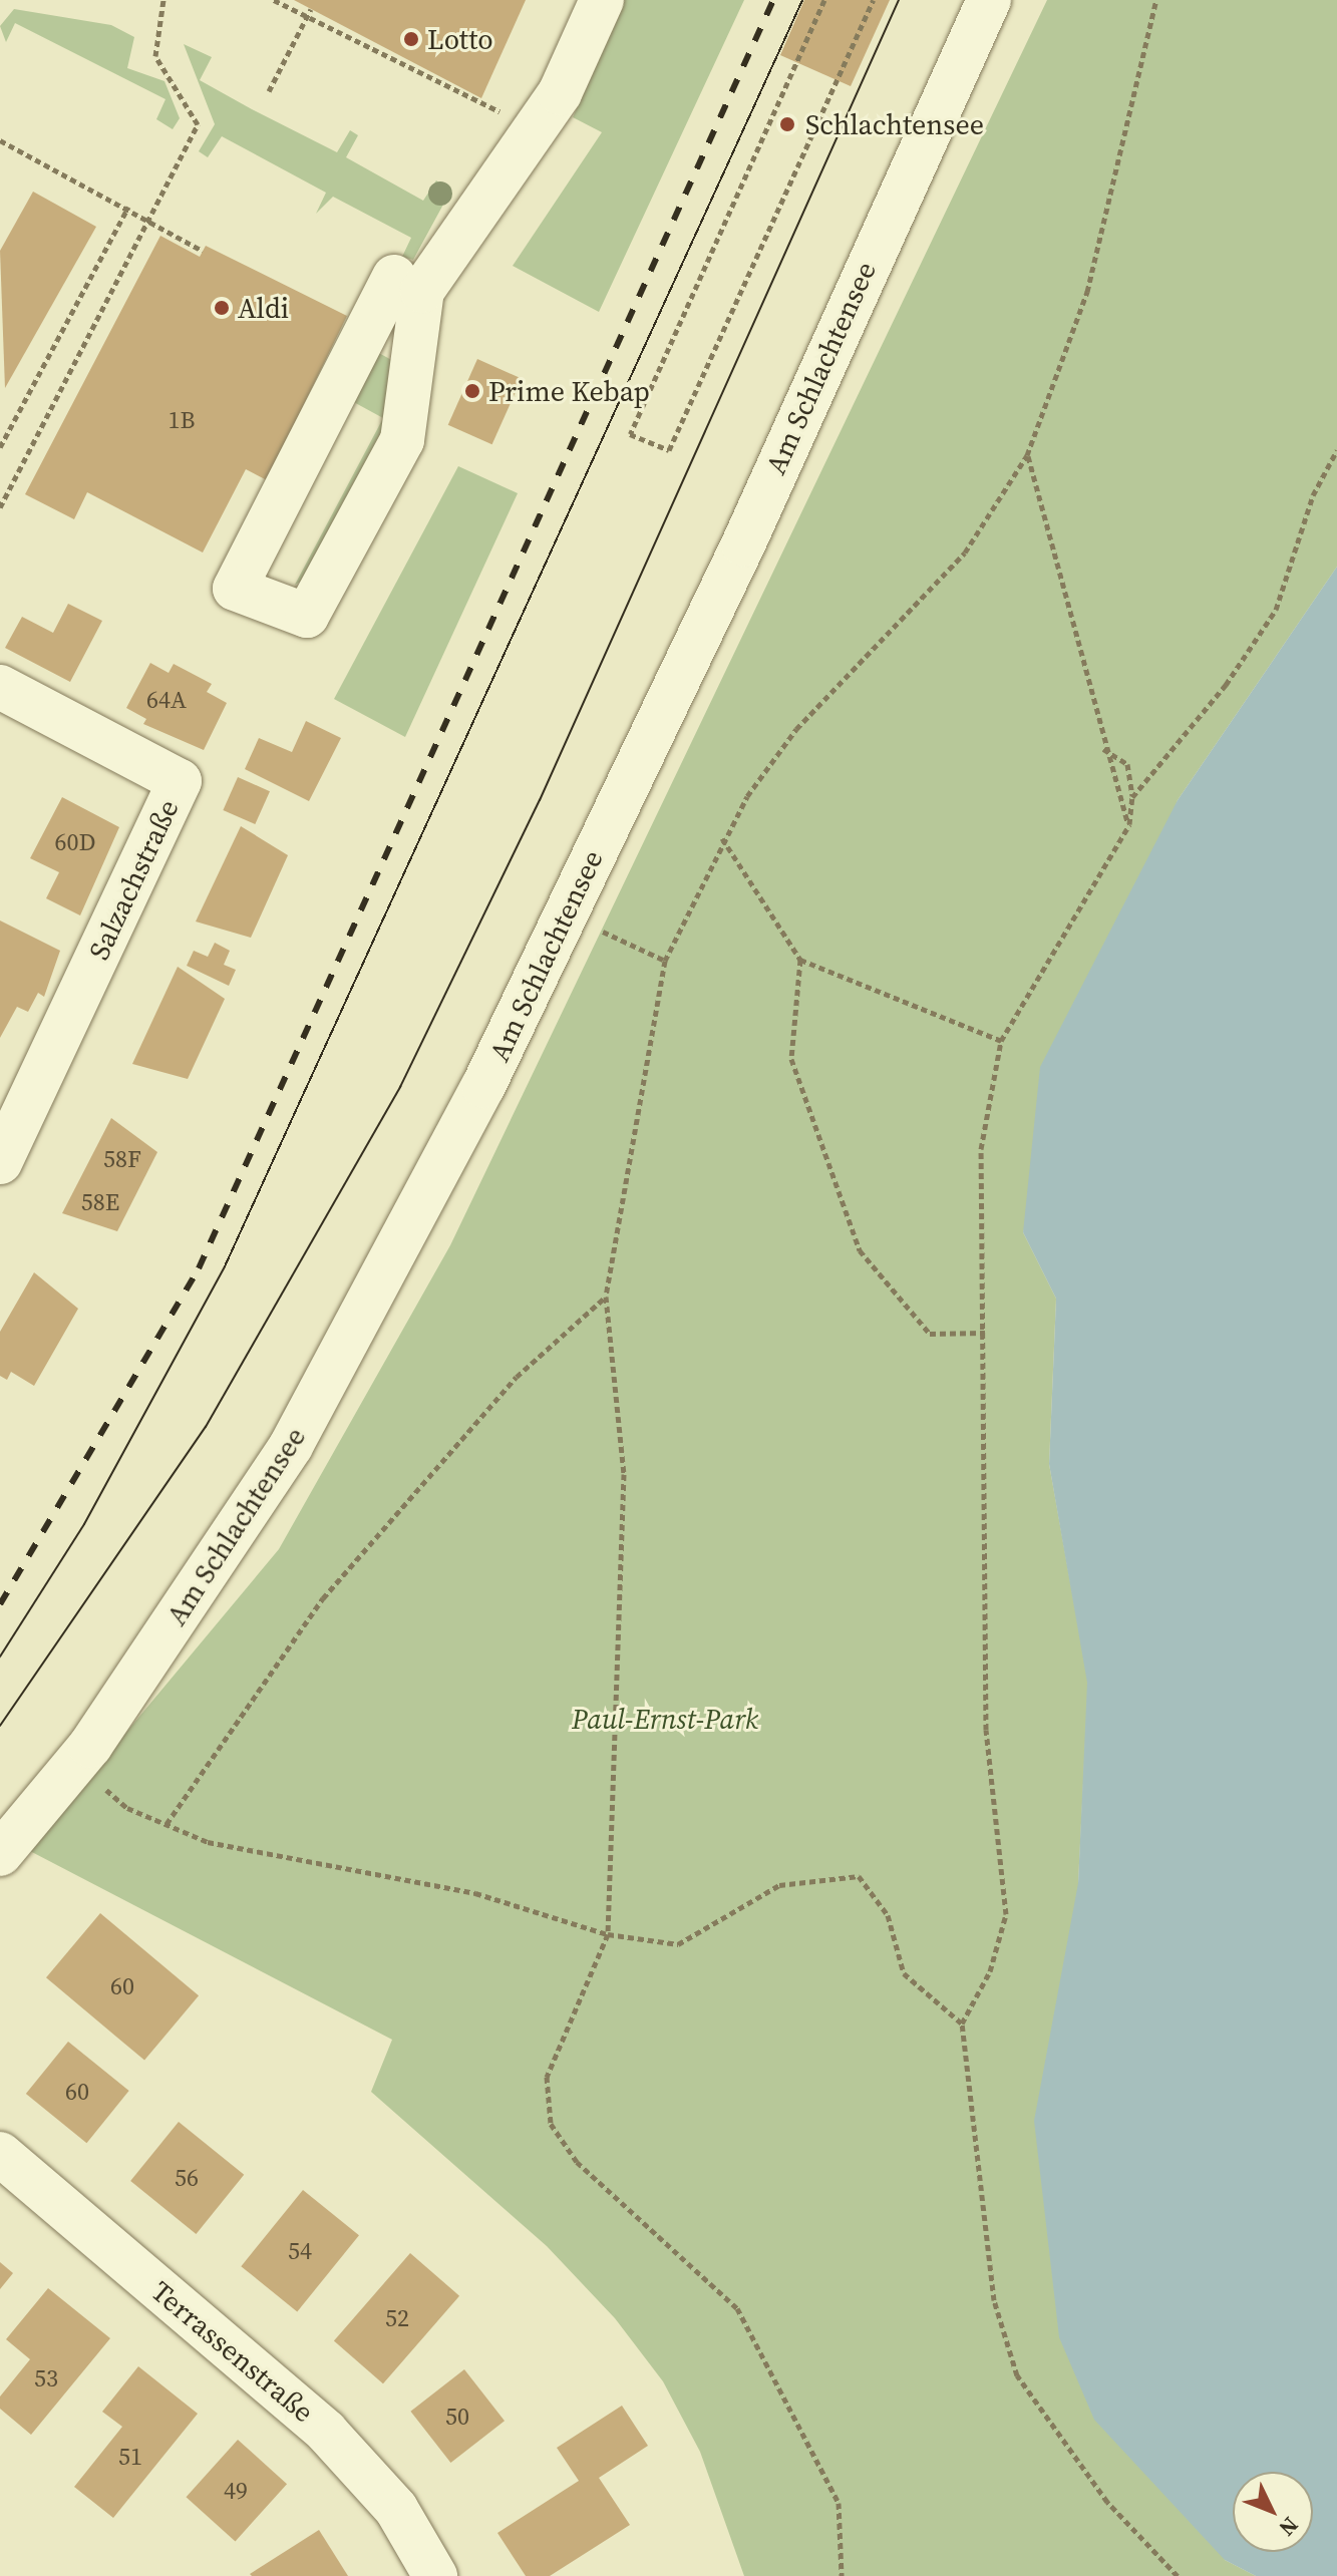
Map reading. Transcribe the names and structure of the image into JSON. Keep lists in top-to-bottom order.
{
  "streets": {
    "street": ["Am Schlachtensee", "Salzachstraße", "Terrassenstraße"]
  },
  "parks": ["Paul-Ernst-Park"],
  "places": [
    "Lotto",
    "Schlachtensee",
    "Aldi",
    "Prime Kebap"
  ],
  "house_numbers": [
    "1B",
    "64A",
    "60D",
    "58F",
    "58E",
    "60",
    "60",
    "56",
    "54",
    "52",
    "53",
    "50",
    "51",
    "49"
  ],
  "north": "bottom right"
}
